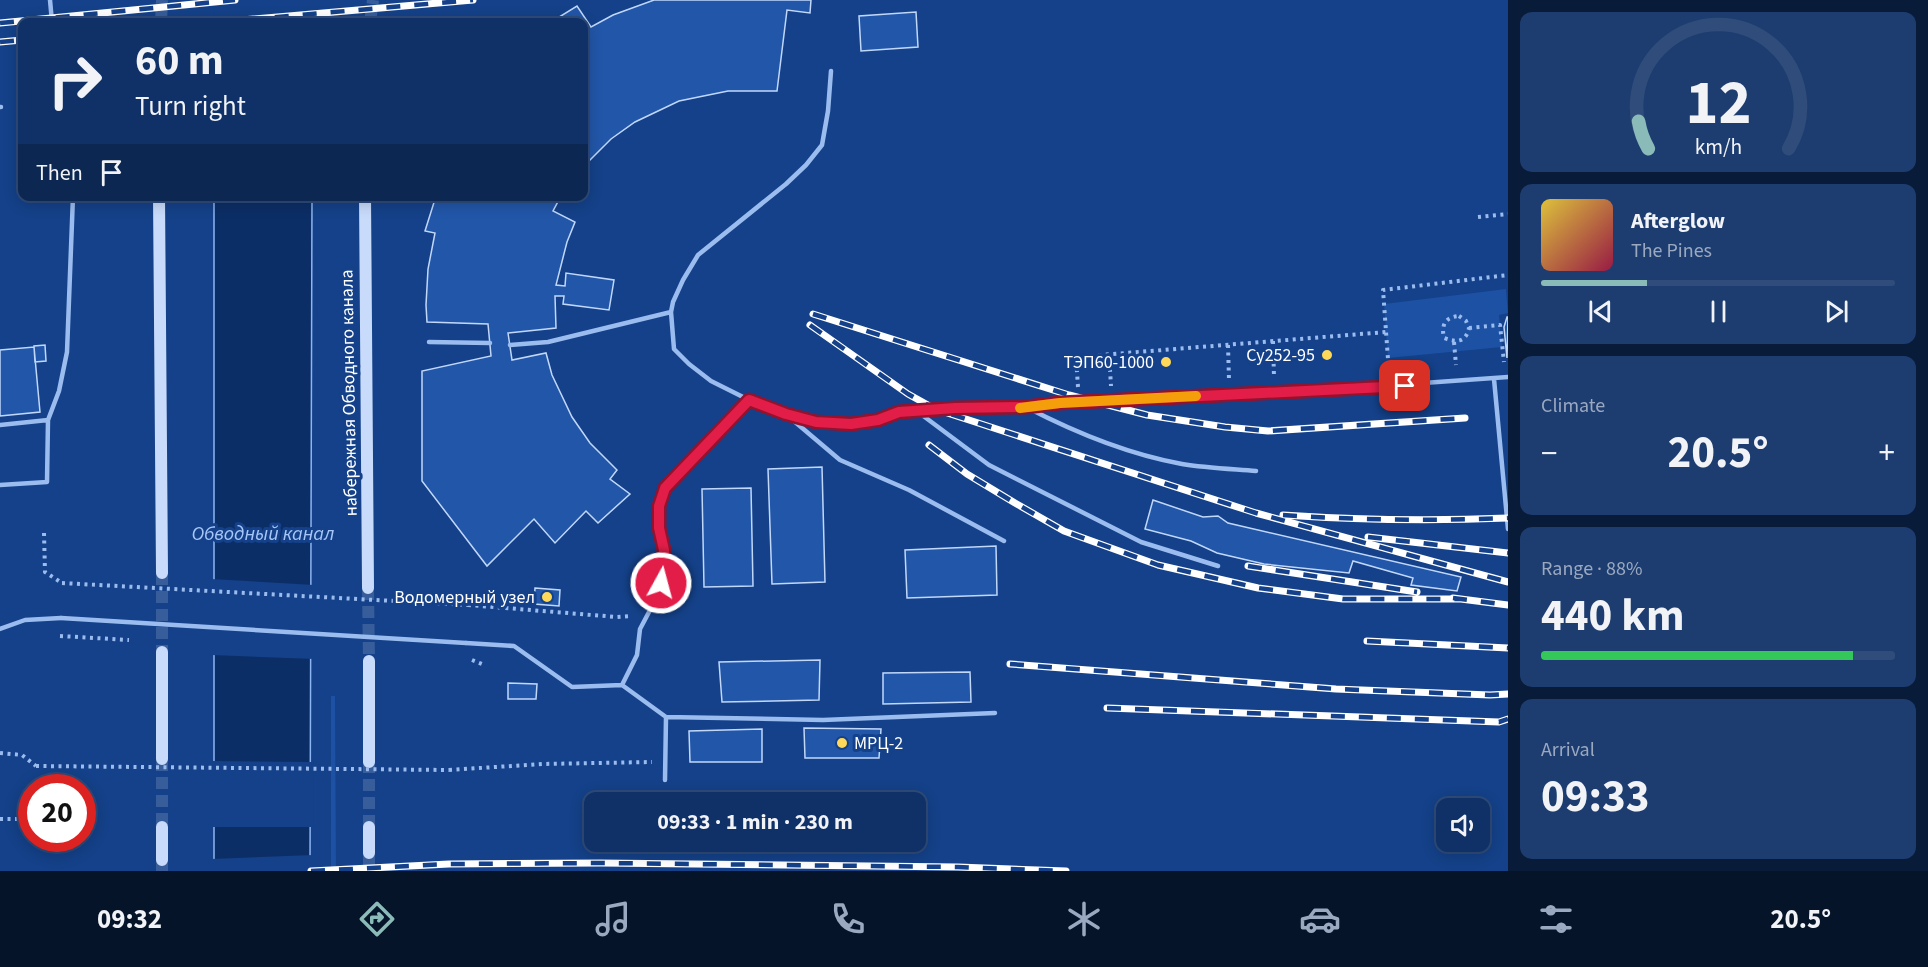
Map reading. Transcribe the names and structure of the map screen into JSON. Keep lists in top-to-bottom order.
{
  "streets": {
    "main road": ["набережная Обводного канала"]
  },
  "water": ["Обводный канал"],
  "places": [
    "Су252-95",
    "ТЭП60-1000",
    "Водомерный узел",
    "МРЦ-2"
  ],
  "page": {
    "turn": ["60 m", "Turn right"],
    "then": "Then",
    "song": ["Afterglow", "The Pines"],
    "tile": [
      "Climate",
      ["Range · 88%", "440 km"],
      ["Arrival", "09:33"]
    ],
    "heat": ["−", "20.5°", "+"],
    "limit": "20",
    "trip": "09:33 · 1 min · 230 m",
    "tabs": ["09:32", "20.5°"],
    "gauge": ["12", "km/h"]
  }
}
